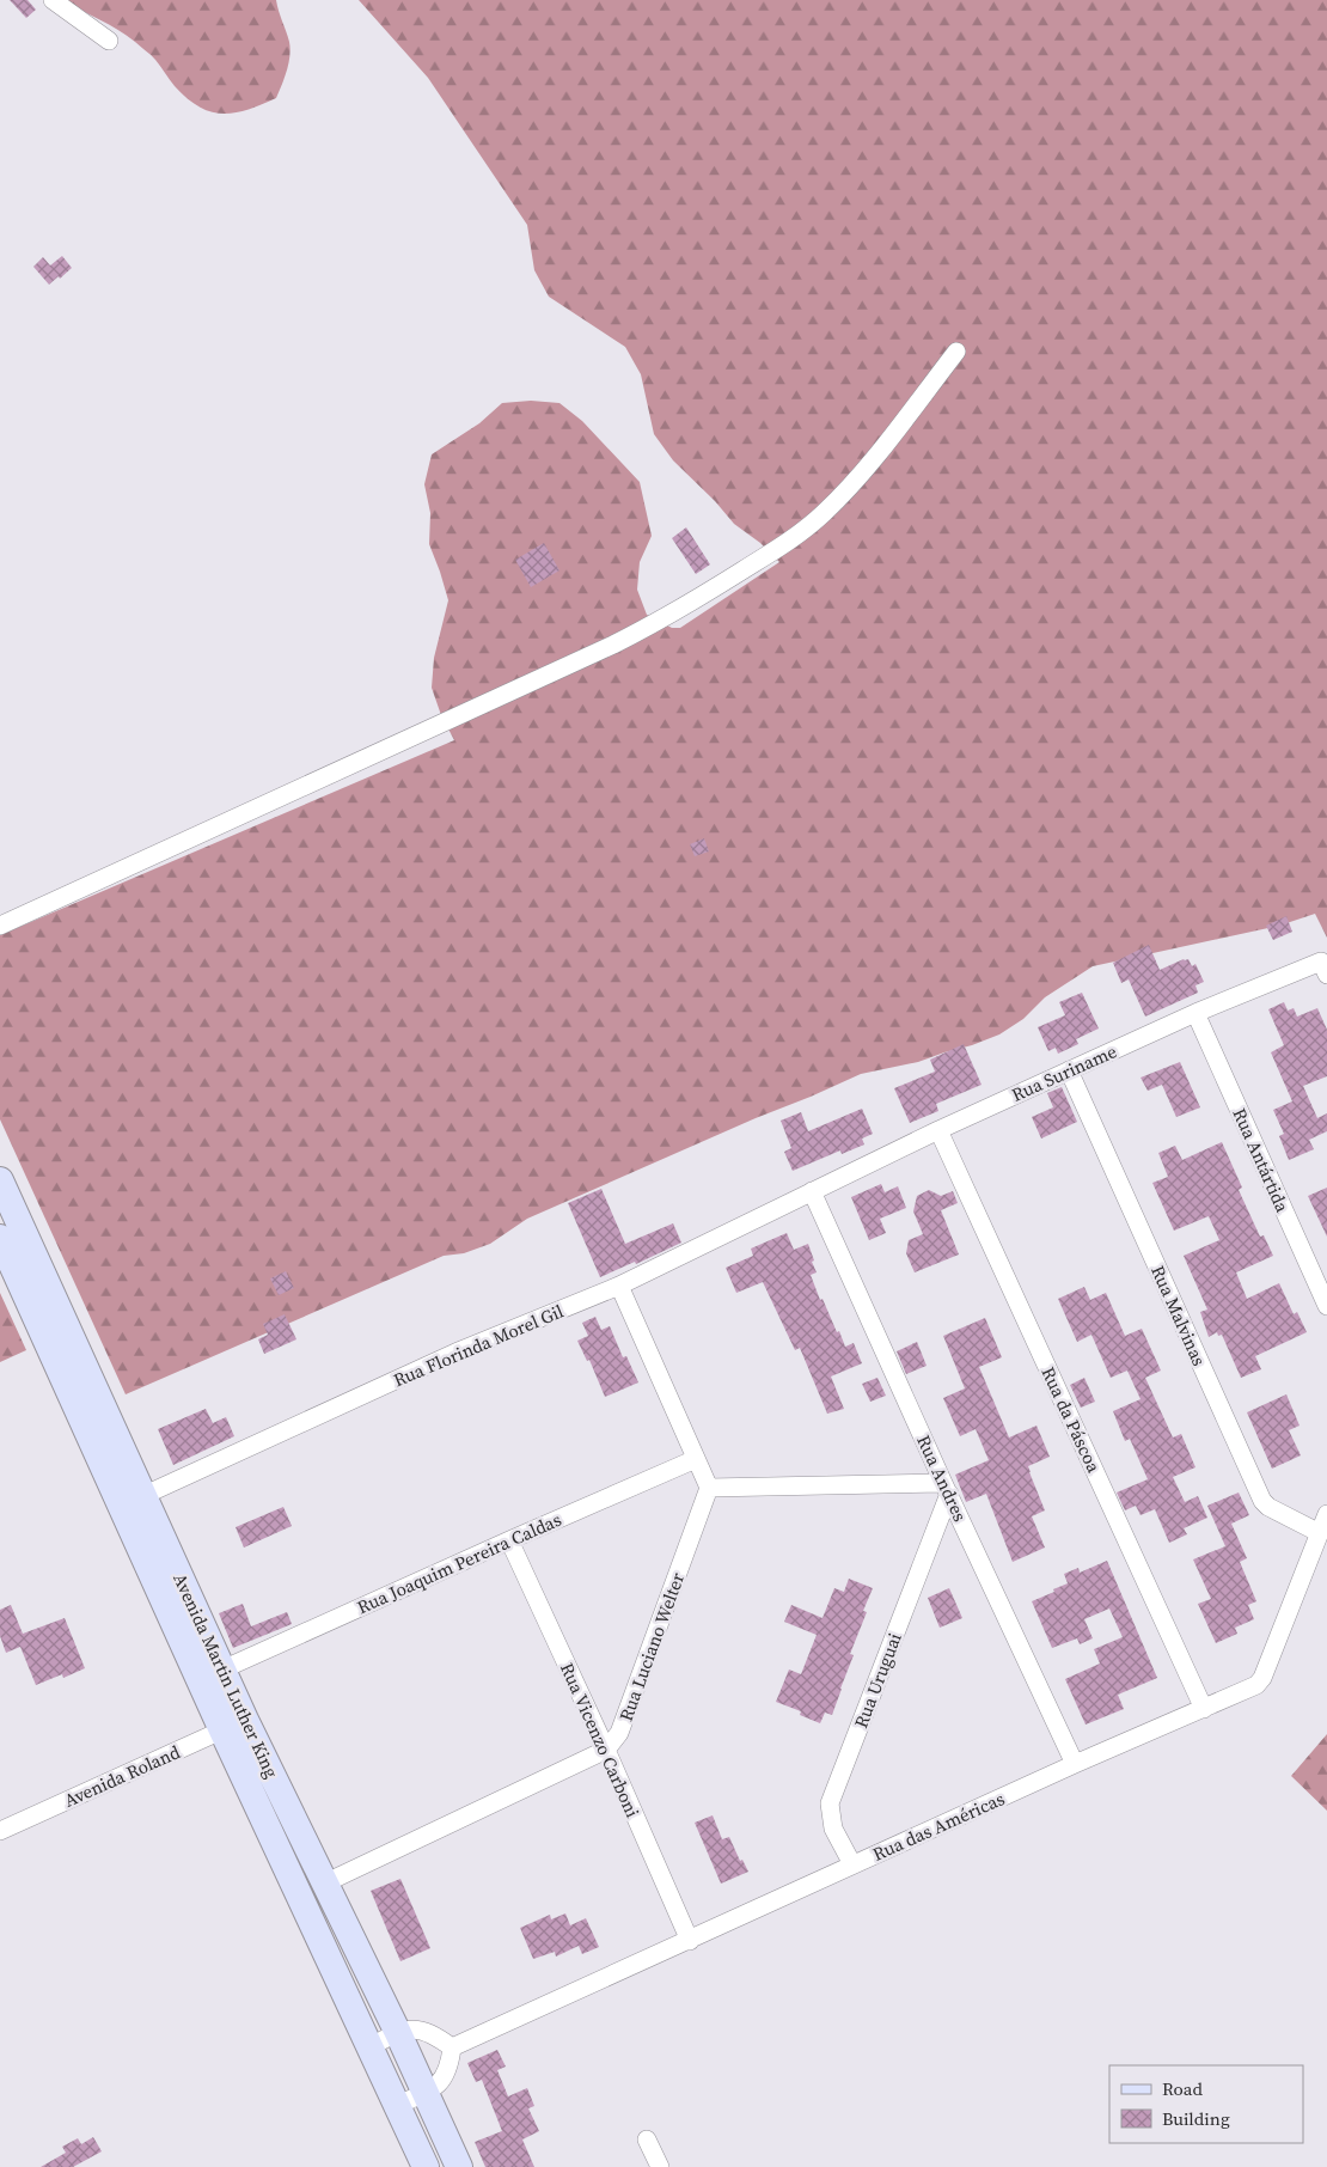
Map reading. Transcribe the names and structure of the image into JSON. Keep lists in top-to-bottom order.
{
  "streets": {
    "main road": ["Avenida Martin Luther King"],
    "street": [
      "Rua Suriname",
      "Rua Antártida",
      "Rua Malvinas",
      "Rua Florinda Morel Gil",
      "Rua da Páscoa",
      "Rua Andres",
      "Rua Joaquim Pereira Caldas",
      "Rua Luciano Welter",
      "Rua Uruguai",
      "Rua Vicenzo Carboni",
      "Avenida Roland",
      "Rua das Américas"
    ]
  },
  "crossings": [
    ["Rua Suriname", "Rua Antártida"],
    ["Rua Suriname", "Rua Malvinas"],
    ["Rua Suriname", "Rua Florinda Morel Gil"],
    ["Rua Suriname", "Rua da Páscoa"],
    ["Rua Suriname", "Rua Andres"],
    ["Rua Malvinas", "Rua das Américas"],
    ["Rua Florinda Morel Gil", "Rua Andres"],
    ["Rua Florinda Morel Gil", "Avenida Martin Luther King"],
    ["Rua da Páscoa", "Rua das Américas"],
    ["Rua Andres", "Rua Uruguai"],
    ["Rua Andres", "Rua das Américas"],
    ["Rua Joaquim Pereira Caldas", "Avenida Martin Luther King"],
    ["Rua Joaquim Pereira Caldas", "Rua Vicenzo Carboni"],
    ["Rua Luciano Welter", "Avenida Martin Luther King"],
    ["Rua Luciano Welter", "Rua Vicenzo Carboni"],
    ["Avenida Martin Luther King", "Avenida Roland"],
    ["Rua Uruguai", "Rua das Américas"],
    ["Rua Vicenzo Carboni", "Rua das Américas"]
  ],
  "legend": ["Road", "Building"]
}
